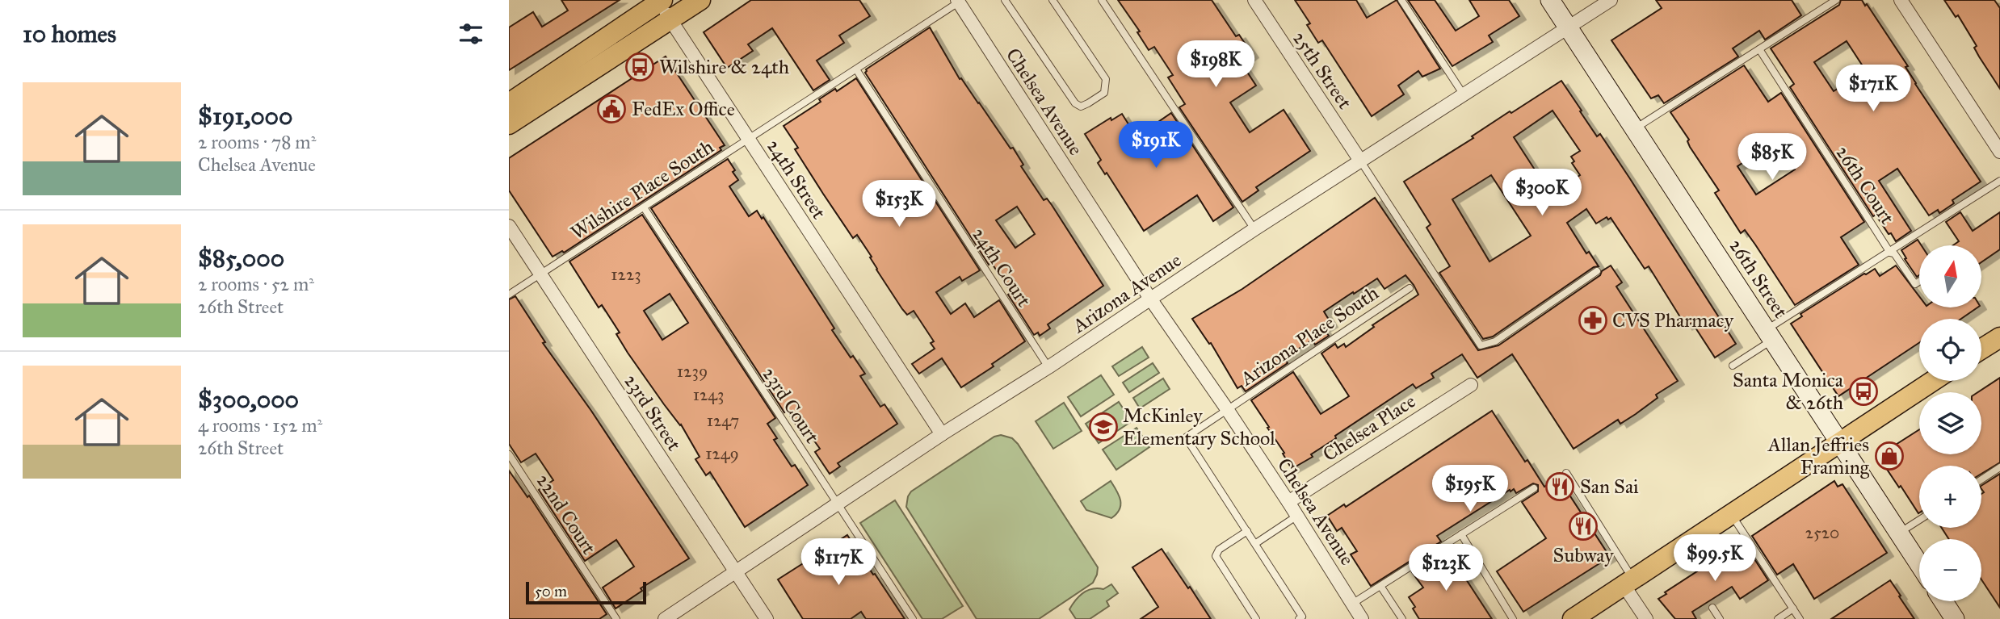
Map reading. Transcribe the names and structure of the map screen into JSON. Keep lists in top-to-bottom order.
{
  "streets": {
    "main road": ["26th Street"],
    "street": [
      "25th Street",
      "Chelsea Avenue",
      "24th Street",
      "Arizona Avenue",
      "23rd Street",
      "Chelsea Place"
    ],
    "lane": [
      "26th Court",
      "Wilshire Place South",
      "24th Court",
      "Arizona Place South",
      "23rd Court",
      "22nd Court"
    ]
  },
  "crossings": [
    ["25th Street", "Arizona Avenue"],
    ["Chelsea Avenue", "Wilshire Place South"],
    ["Chelsea Avenue", "Arizona Avenue"],
    ["Chelsea Avenue", "Arizona Place South"],
    ["Chelsea Avenue", "Chelsea Place"],
    ["24th Street", "Wilshire Place South"],
    ["24th Street", "Arizona Avenue"],
    ["Wilshire Place South", "24th Court"],
    ["Wilshire Place South", "23rd Court"],
    ["Wilshire Place South", "23rd Street"],
    ["24th Court", "Arizona Avenue"],
    ["26th Street", "Arizona Avenue"],
    ["Arizona Avenue", "23rd Court"],
    ["Arizona Avenue", "23rd Street"]
  ],
  "places": {
    "bus stop": ["Wilshire & 24th", "Santa Monica & 26th"],
    "public building": ["FedEx Office"],
    "pharmacy": ["CVS Pharmacy"],
    "school or university": ["McKinley Elementary School"],
    "shop": ["Allan Jeffries Framing"],
    "restaurant": ["San Sai", "Subway"]
  },
  "house_numbers": [
    "1223",
    "1239",
    "1243",
    "1247",
    "1249",
    "2520"
  ],
  "scale_bar": "50 m",
  "north": "top",
  "page": {
    "heading": "10 homes",
    "price": [
      "$198K",
      "$171K",
      "$191K",
      "$85K",
      "$300K",
      "$153K",
      "$195K",
      "$99.5K",
      "$117K",
      "$123K"
    ],
    "list": [
      {
        "name": "$191,000",
        "note": "2 rooms · 78 m² · Chelsea Avenue"
      },
      {
        "name": "$85,000",
        "note": "2 rooms · 52 m² · 26th Street"
      },
      {
        "name": "$300,000",
        "note": "4 rooms · 152 m² · 26th Street"
      }
    ],
    "map_buttons": ["+", "−"],
    "scale": "50 m"
  }
}
